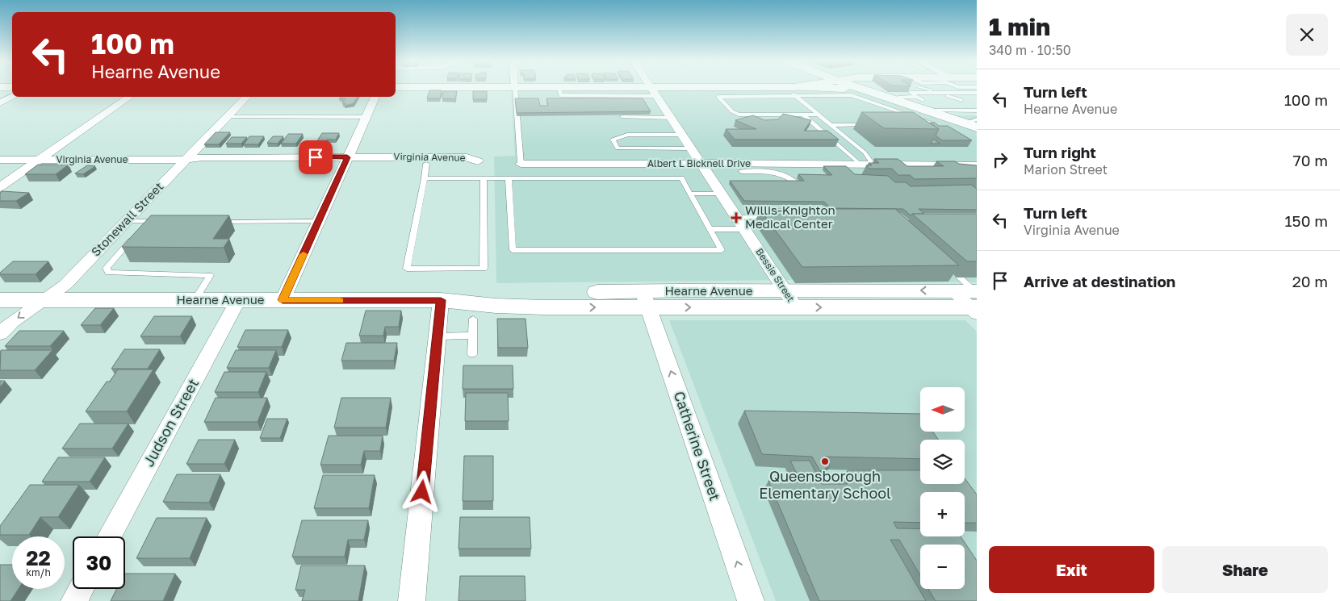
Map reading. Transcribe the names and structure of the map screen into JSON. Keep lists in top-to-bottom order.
{
  "streets": {
    "main road": ["Hearne Avenue"],
    "street": [
      "Virginia Avenue",
      "Albert L Bicknell Drive",
      "Stonewall Street",
      "Bessie Street",
      "Judson Street",
      "Catherine Street"
    ]
  },
  "crossings": [
    ["Virginia Avenue", "Stonewall Street"],
    ["Albert L Bicknell Drive", "Bessie Street"],
    ["Stonewall Street", "Hearne Avenue"],
    ["Bessie Street", "Hearne Avenue"],
    ["Hearne Avenue", "Judson Street"],
    ["Hearne Avenue", "Catherine Street"]
  ],
  "one_way": ["Catherine Street"],
  "places": {
    "health": ["Willis-Knighton Medical Center"],
    "other": ["Queensborough Elementary School"]
  },
  "north": "left",
  "page": {
    "heading": ["1 min", "340 m · 10:50"],
    "turn": ["100 m", "Hearne Avenue"],
    "list": [
      {
        "name": "Turn left",
        "note": "Hearne Avenue",
        "value": "100 m"
      },
      {
        "name": "Turn right",
        "note": "Marion Street",
        "value": "70 m"
      },
      {
        "name": "Turn left",
        "note": "Virginia Avenue",
        "value": "150 m"
      },
      {
        "name": "Arrive at destination",
        "value": "20 m"
      }
    ],
    "map_buttons": ["+", "−"],
    "speed": "22 km/h",
    "limit": "30",
    "buttons": ["Exit", "Share"]
  }
}
